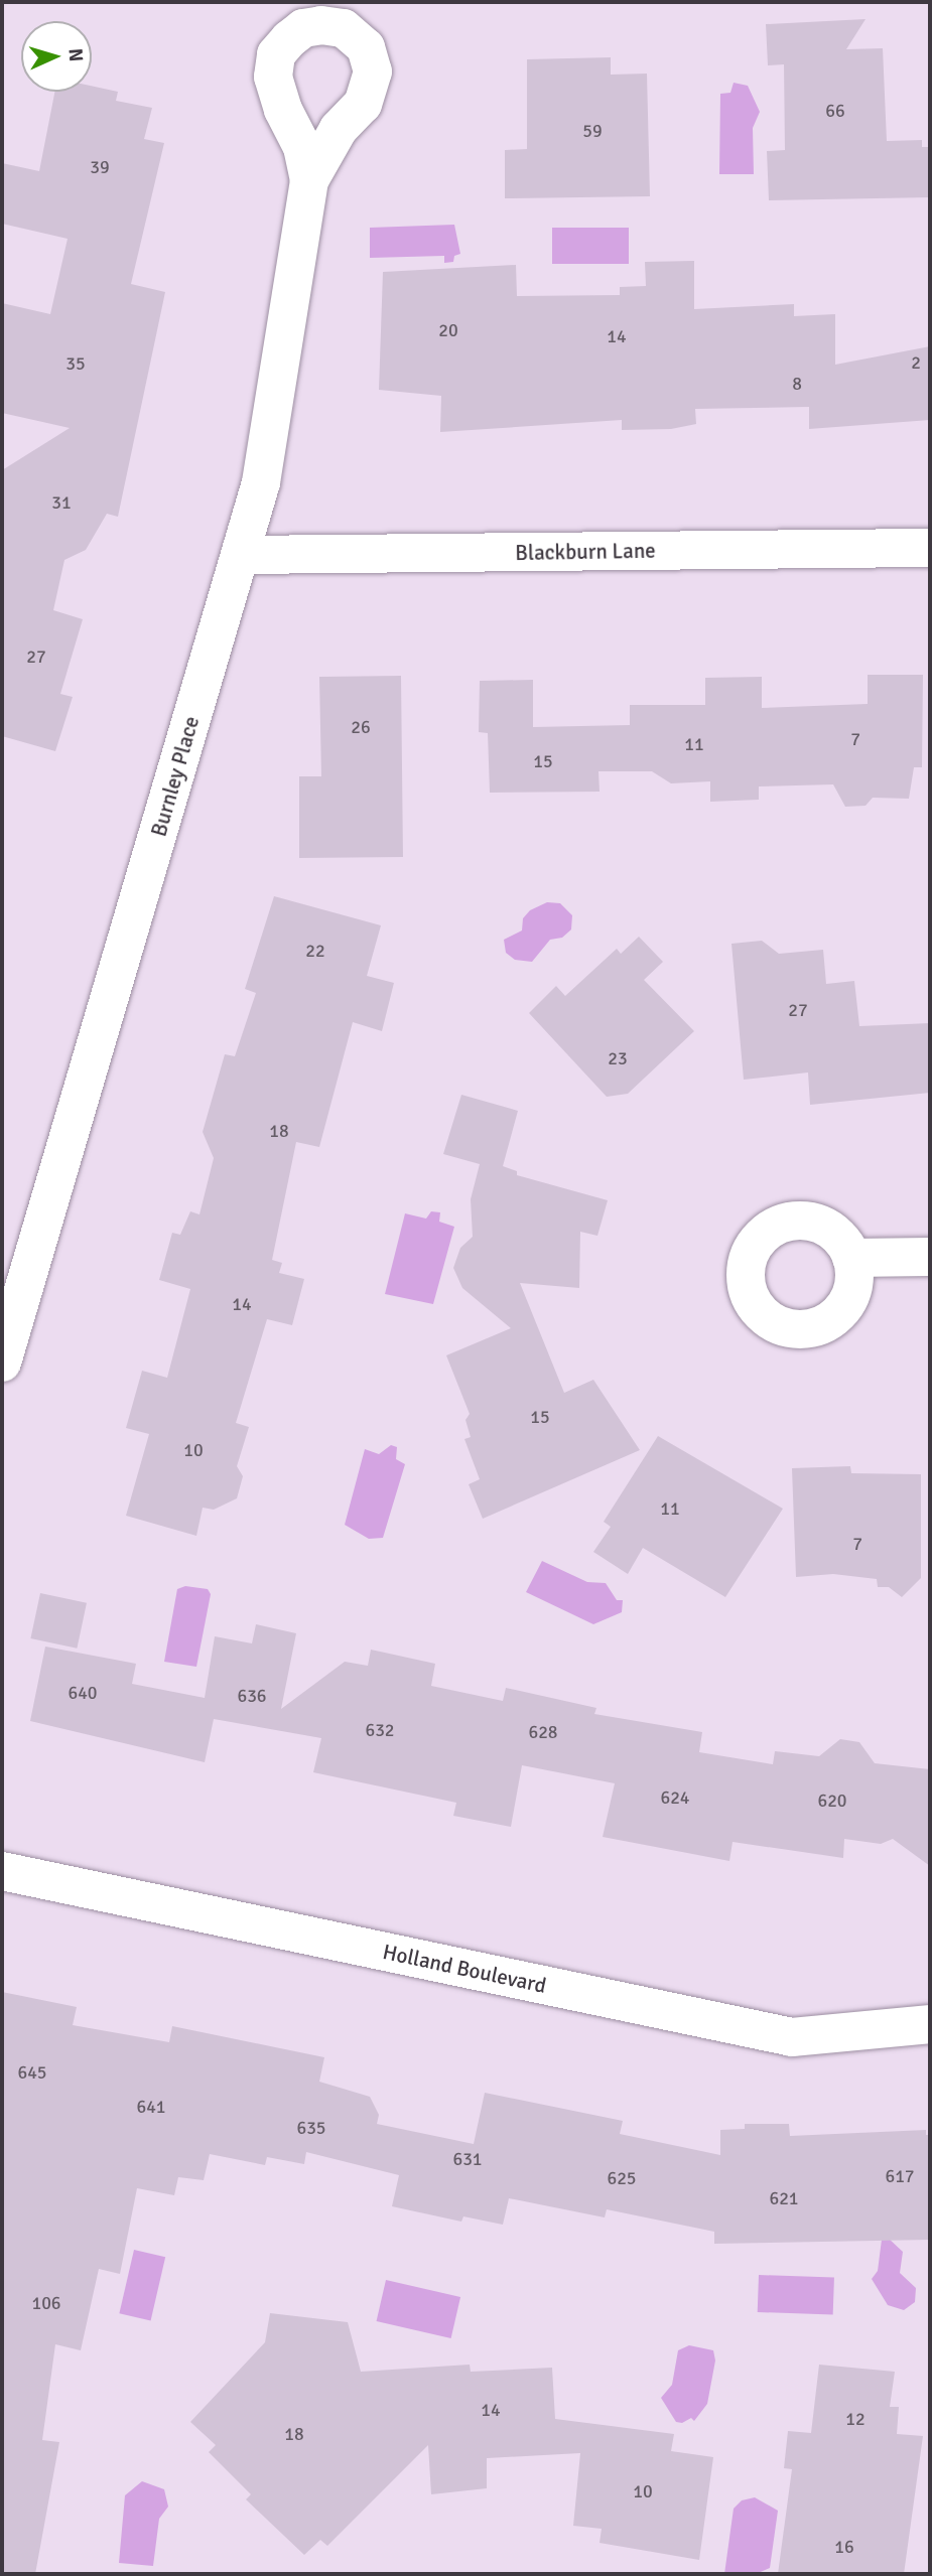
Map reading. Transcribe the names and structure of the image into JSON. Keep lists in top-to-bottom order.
{
  "streets": {
    "street": ["Blackburn Lane", "Burnley Place", "Holland Boulevard"]
  },
  "crossings": [
    ["Blackburn Lane", "Burnley Place"]
  ],
  "house_numbers": [
    "66",
    "59",
    "39",
    "20",
    "14",
    "2",
    "35",
    "8",
    "31",
    "27",
    "26",
    "7",
    "11",
    "15",
    "22",
    "27",
    "23",
    "18",
    "14",
    "15",
    "10",
    "11",
    "7",
    "640",
    "636",
    "632",
    "628",
    "624",
    "620",
    "645",
    "641",
    "635",
    "631",
    "617",
    "625",
    "621",
    "106",
    "14",
    "12",
    "18",
    "10",
    "16"
  ],
  "north": "right"
}
